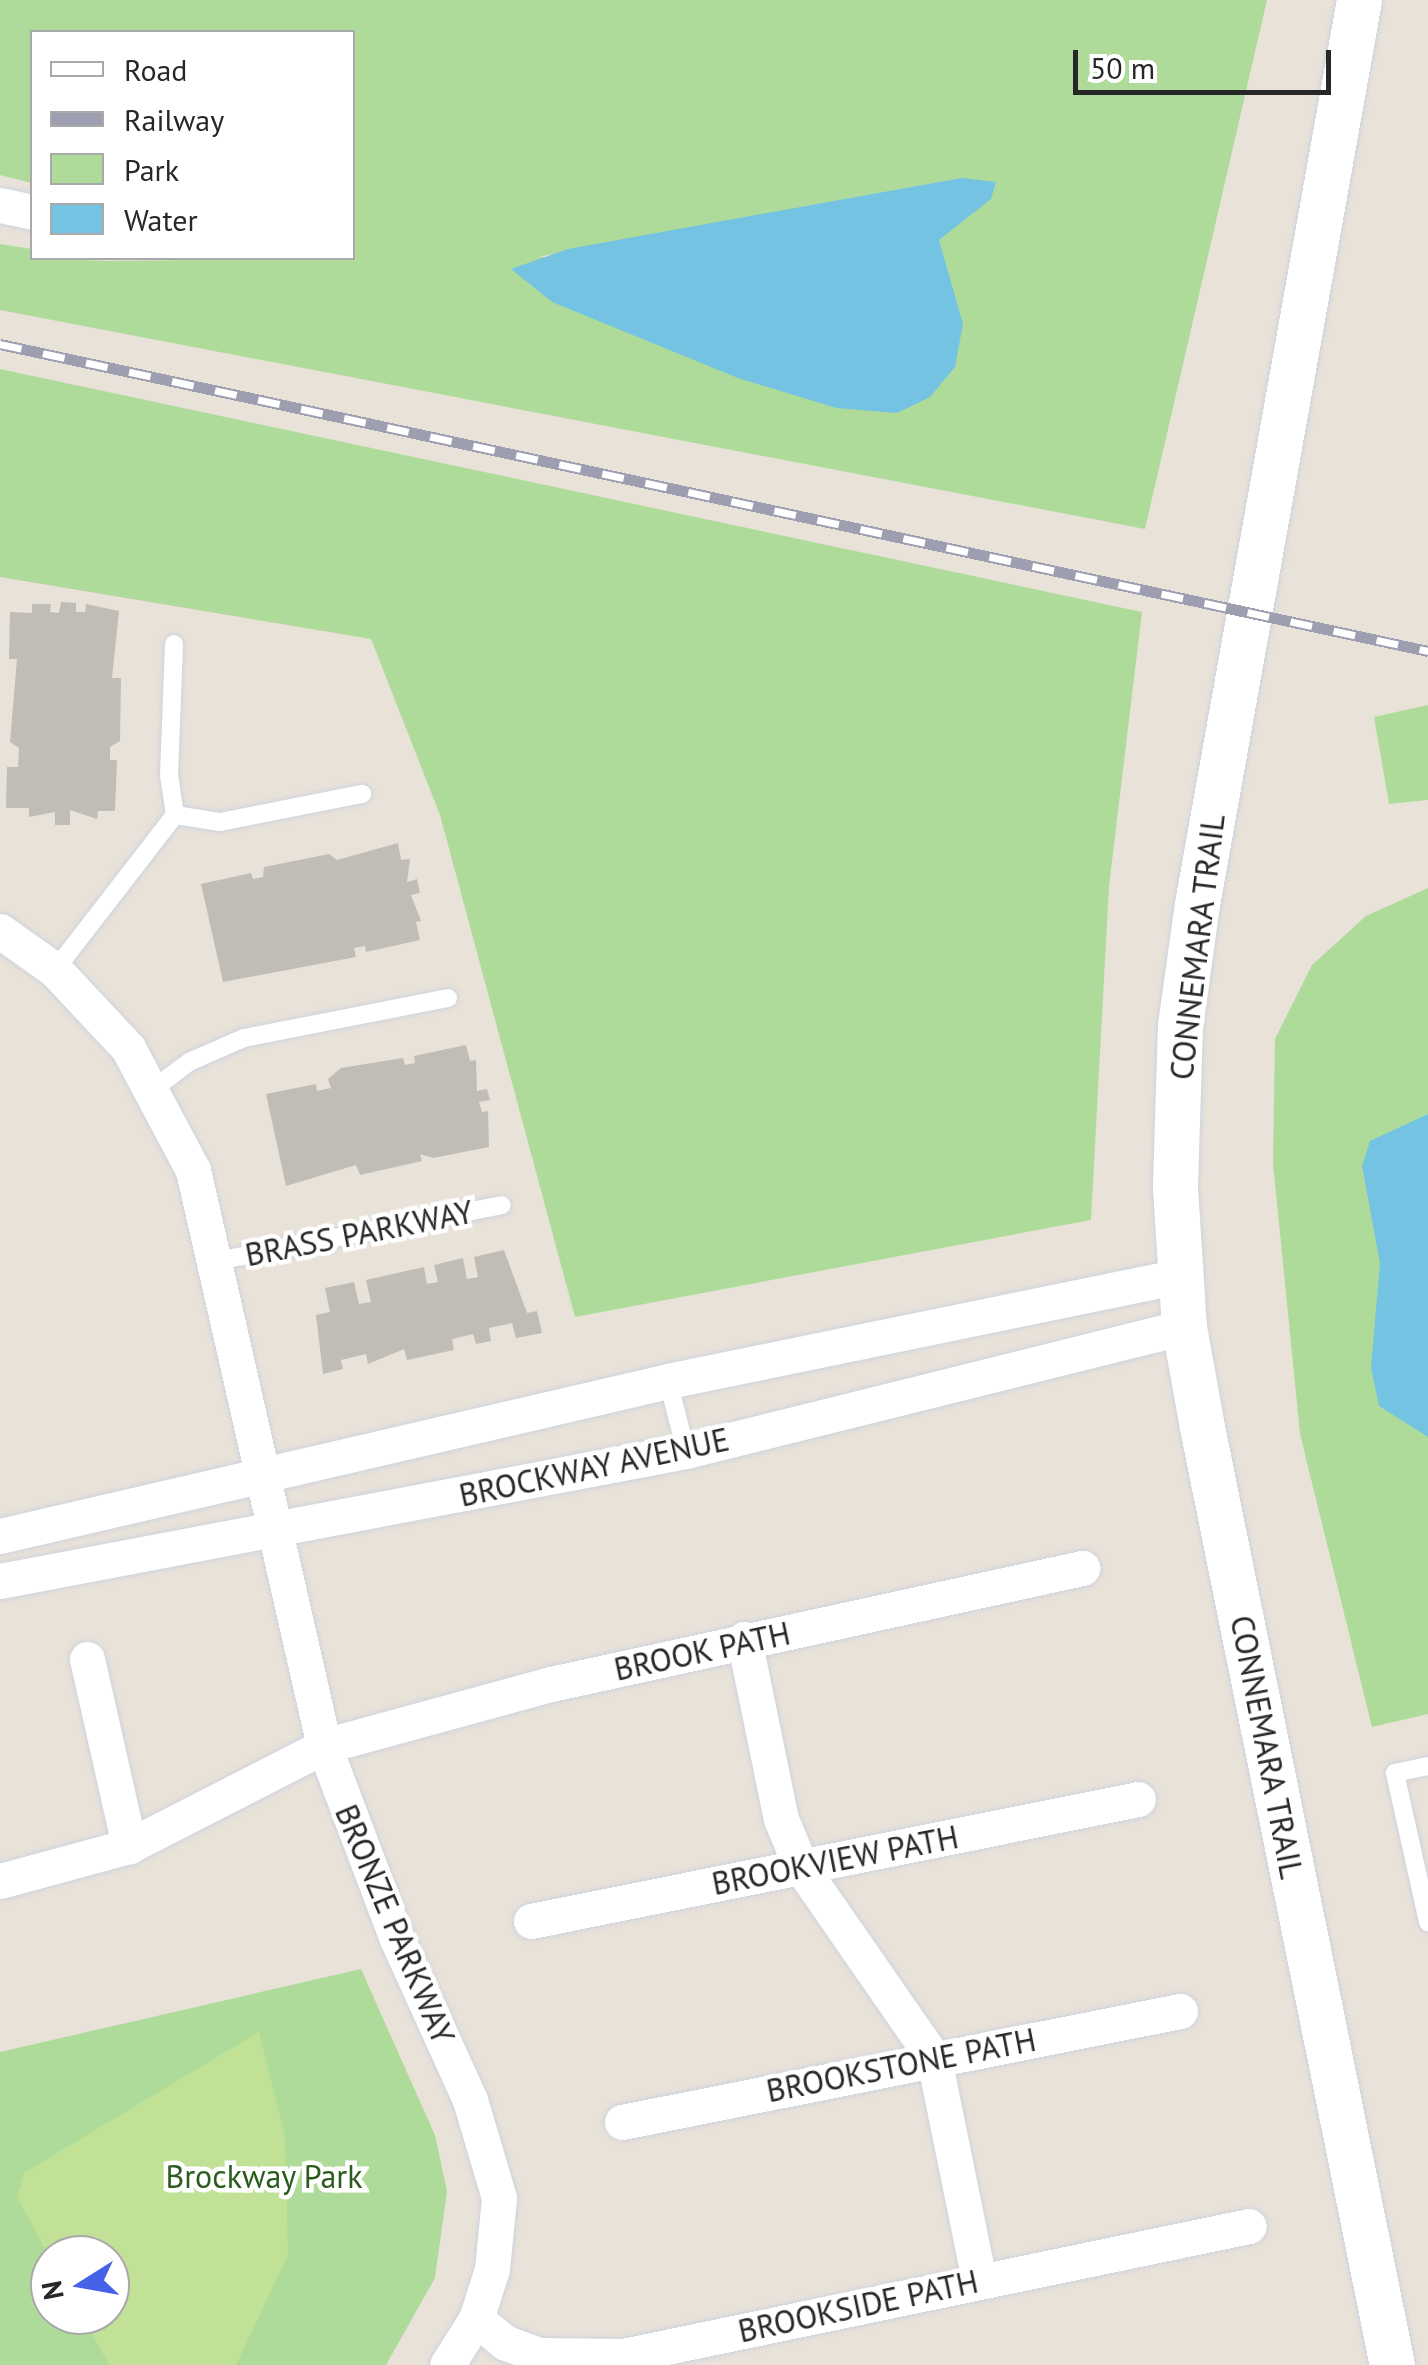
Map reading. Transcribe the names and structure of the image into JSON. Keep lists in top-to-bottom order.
{
  "streets": {
    "street": [
      "CONNEMARA TRAIL",
      "BRASS PARKWAY",
      "BROCKWAY AVENUE",
      "BROOK PATH",
      "BROOKVIEW PATH",
      "BRONZE PARKWAY",
      "BROOKSTONE PATH",
      "BROOKSIDE PATH"
    ]
  },
  "crossings": [
    ["CONNEMARA TRAIL", "BROCKWAY AVENUE"],
    ["BRASS PARKWAY", "BROCKWAY AVENUE"],
    ["BRASS PARKWAY", "BRONZE PARKWAY"],
    ["BROCKWAY AVENUE", "BRONZE PARKWAY"],
    ["BROOK PATH", "BRONZE PARKWAY"],
    ["BRONZE PARKWAY", "BROOKSIDE PATH"]
  ],
  "parks": ["Brockway Park"],
  "legend": [
    "Road",
    "Railway",
    "Park",
    "Water"
  ],
  "scale_bar": "50 m",
  "north": "left"
}
